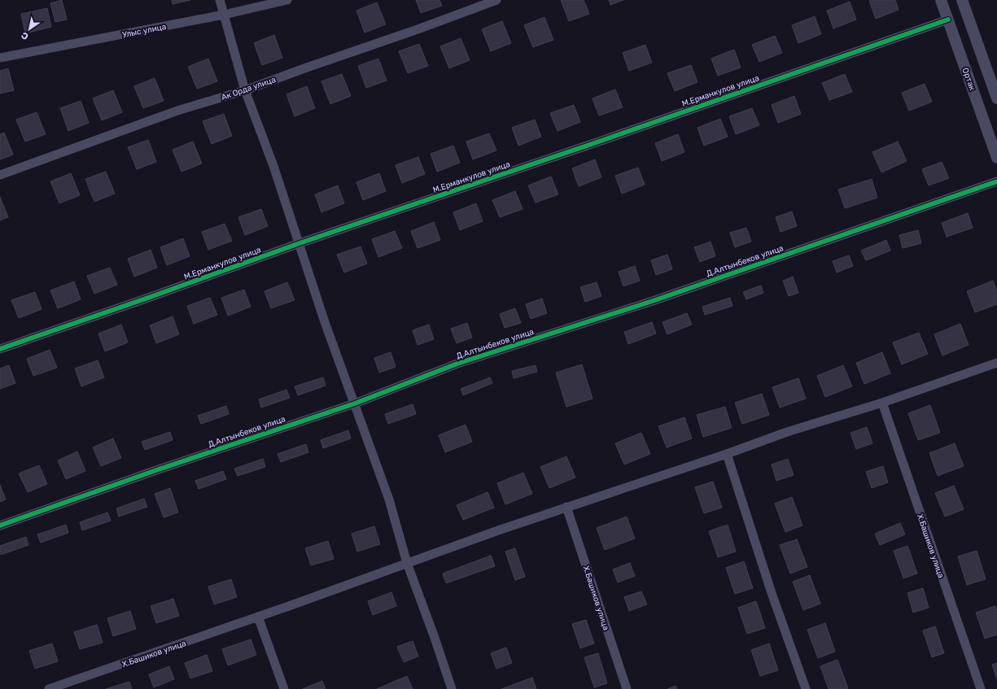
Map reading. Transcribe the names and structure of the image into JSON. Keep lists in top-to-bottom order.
{
  "streets": {
    "street": [
      "Улыс улица",
      "Ортак",
      "Ак Орда улица",
      "М.Ерманкулов улица",
      "Д.Алтынбеков улица",
      "Х.Башиков улица"
    ]
  },
  "crossings": [
    ["Ортак", "М.Ерманкулов улица"]
  ],
  "north": "bottom left"
}
